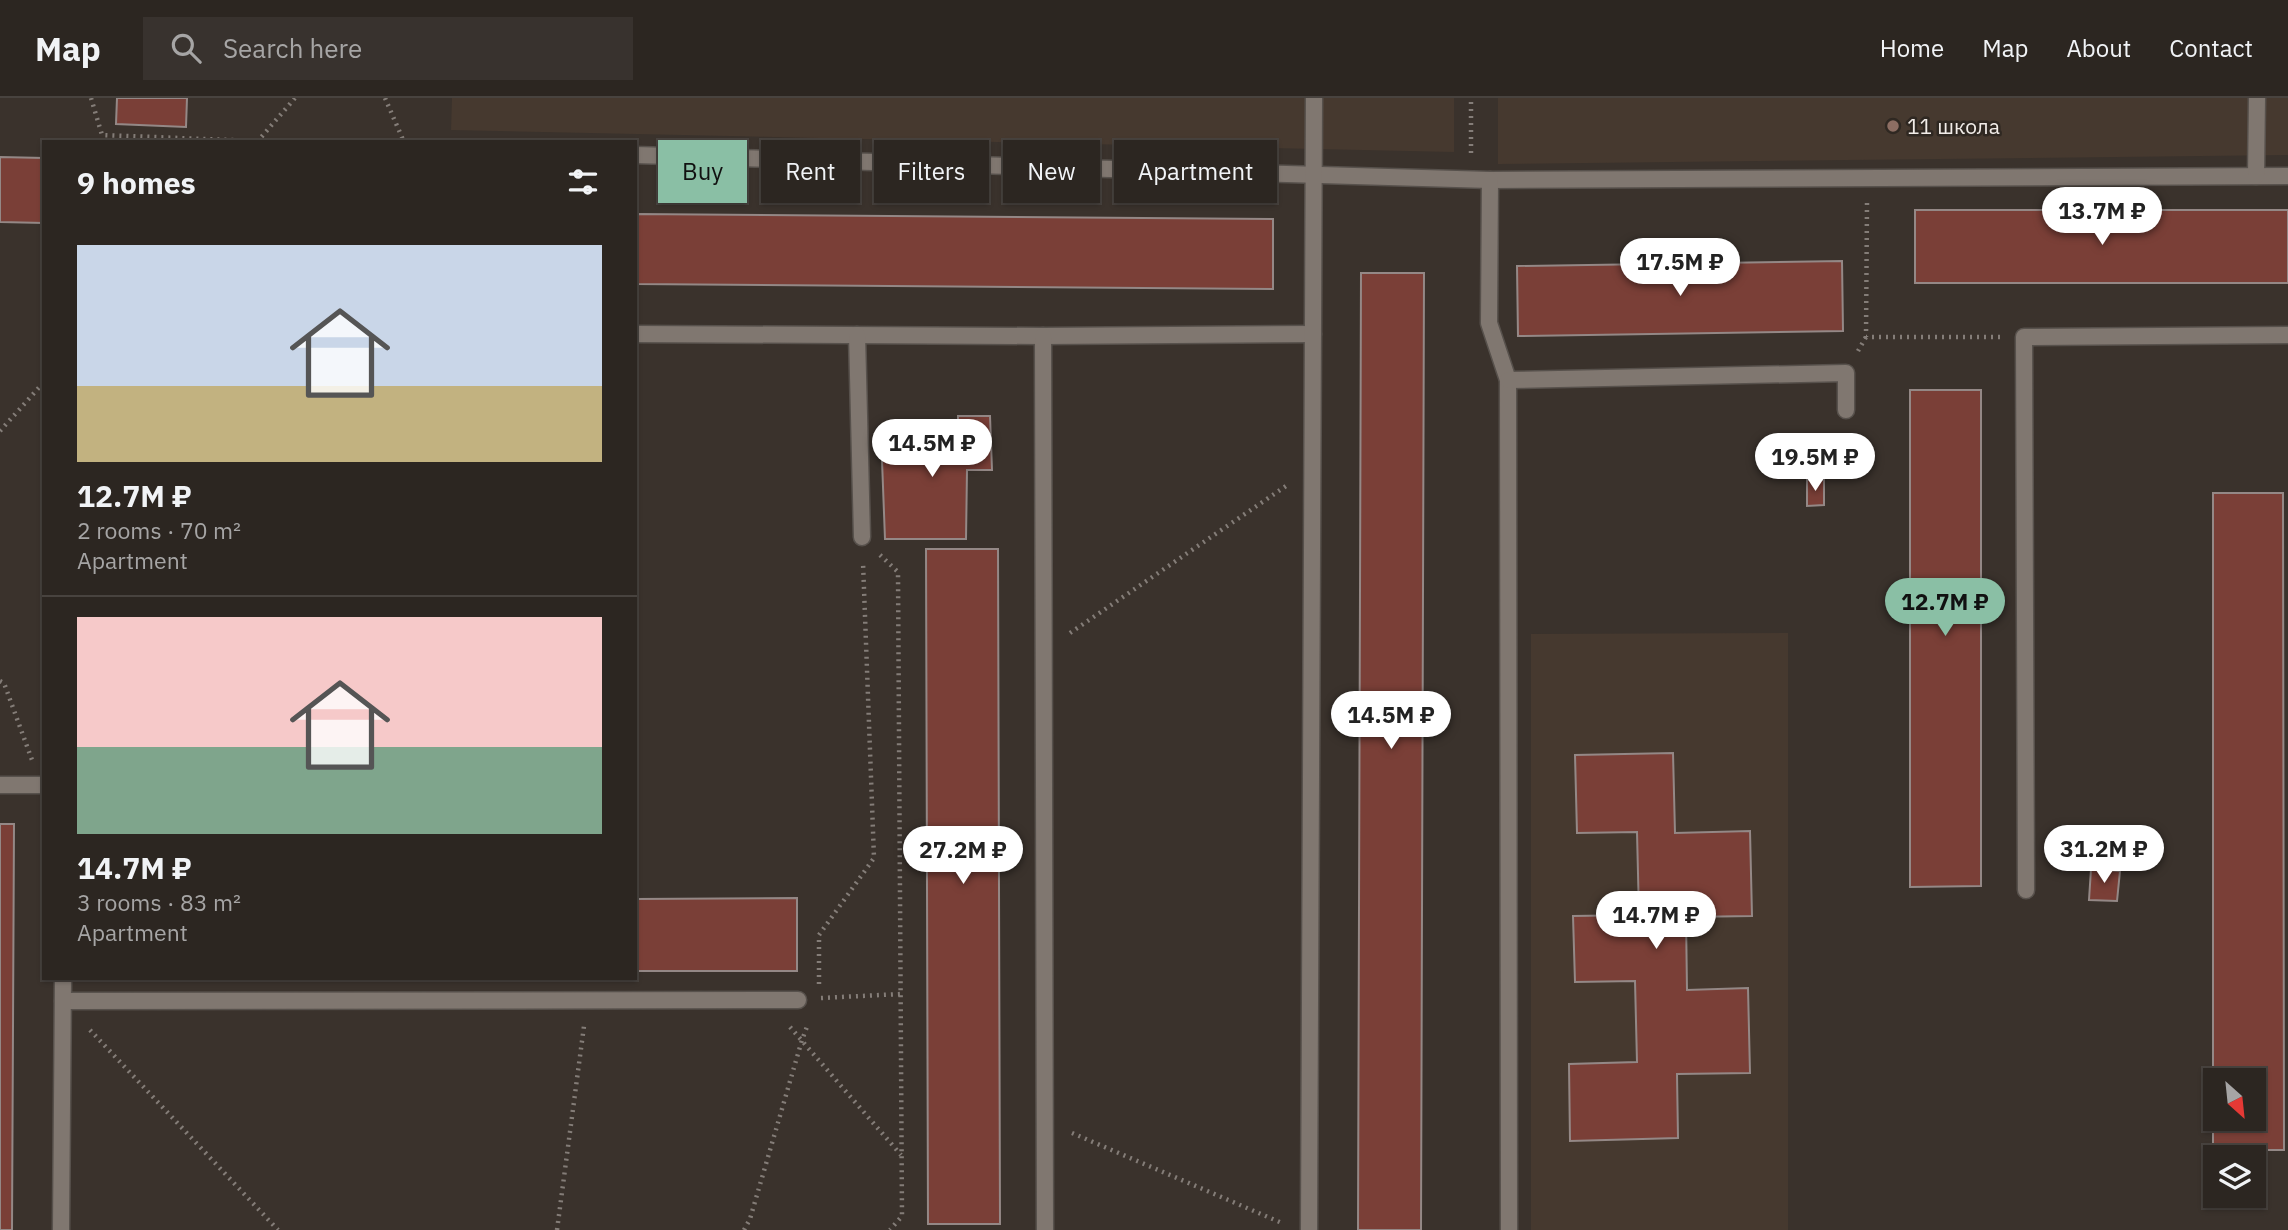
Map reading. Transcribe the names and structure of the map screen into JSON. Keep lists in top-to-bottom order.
{
  "places": ["11 школа"],
  "north": "bottom right",
  "page": {
    "header": "Map",
    "search": "Search here",
    "nav": [
      "Home",
      "Map",
      "About",
      "Contact"
    ],
    "chip": [
      "Buy",
      "Rent",
      "Filters",
      "New",
      "Apartment"
    ],
    "heading": "9 homes",
    "price": [
      "13.7M ₽",
      "17.5M ₽",
      "14.5M ₽",
      "19.5M ₽",
      "12.7M ₽",
      "14.5M ₽",
      "31.2M ₽",
      "27.2M ₽",
      "14.7M ₽"
    ],
    "list": [
      {
        "name": "12.7M ₽",
        "note": "2 rooms · 70 m² · Apartment"
      },
      {
        "name": "14.7M ₽",
        "note": "3 rooms · 83 m² · Apartment"
      }
    ]
  }
}
